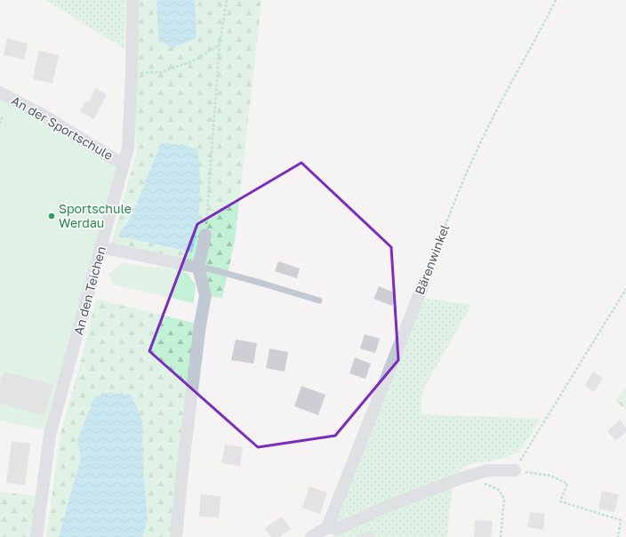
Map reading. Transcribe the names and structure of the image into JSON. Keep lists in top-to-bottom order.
{
  "streets": {
    "street": ["An der Sportschule", "Bärenwinkel", "An den Teichen"]
  },
  "crossings": [
    ["An der Sportschule", "An den Teichen"]
  ],
  "places": ["Sportschule Werdau"]
}
